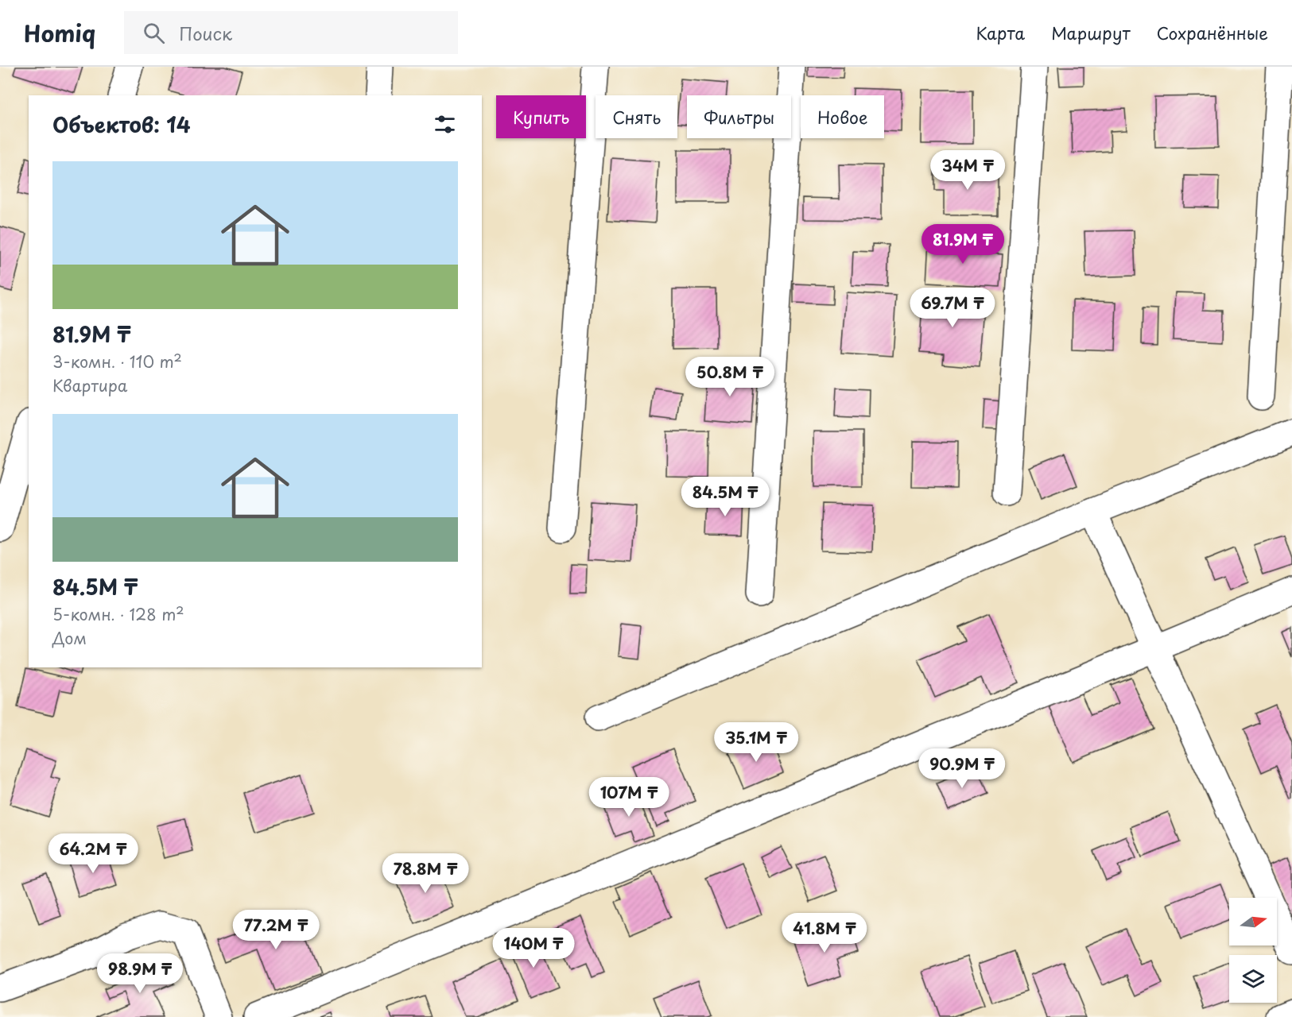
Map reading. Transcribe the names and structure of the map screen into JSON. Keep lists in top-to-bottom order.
{
  "north": "right",
  "page": {
    "header": "Homiq",
    "search": "Поиск",
    "nav": ["Карта", "Маршрут", "Сохранённые"],
    "chip": [
      "Купить",
      "Снять",
      "Фильтры",
      "Новое"
    ],
    "heading": "Объектов: 14",
    "price": [
      "34M ₸",
      "81.9M ₸",
      "69.7M ₸",
      "50.8M ₸",
      "84.5M ₸",
      "35.1M ₸",
      "90.9M ₸",
      "107M ₸",
      "64.2M ₸",
      "78.8M ₸",
      "77.2M ₸",
      "41.8M ₸",
      "140M ₸",
      "98.9M ₸"
    ],
    "list": [
      {
        "name": "81.9M ₸",
        "note": "3-комн. · 110 m² · Квартира"
      },
      {
        "name": "84.5M ₸",
        "note": "5-комн. · 128 m² · Дом"
      }
    ]
  }
}
